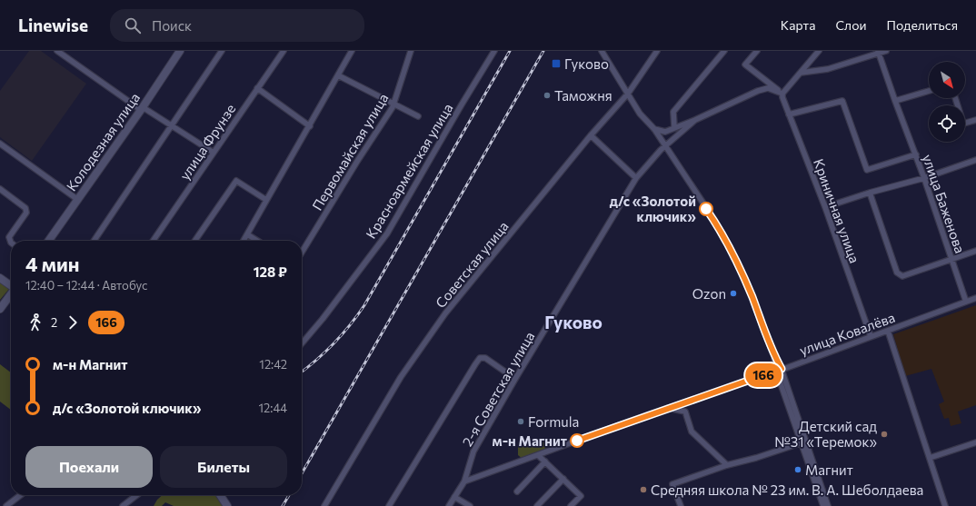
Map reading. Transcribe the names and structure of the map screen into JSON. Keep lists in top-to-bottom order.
{
  "streets": {
    "main road": ["Колодезная улица"],
    "street": [
      "улица Фрунзе",
      "Первомайская улица",
      "Красноармейская улица",
      "улица Баженова",
      "Криничная улица",
      "Советская улица",
      "улица Ковалёва",
      "2-я Советская улица"
    ]
  },
  "crossings": [
    ["улица Баженова", "улица Ковалёва"],
    ["Криничная улица", "улица Ковалёва"],
    ["улица Ковалёва", "2-я Советская улица"]
  ],
  "districts": ["Гуково"],
  "places": {
    "transit": ["Гуково"],
    "other": [
      "Таможня",
      "д/с «Золотой ключик»",
      "Ozon",
      "Formula",
      "Детский сад №31 «Теремок»",
      "м-н Магнит",
      "Магнит",
      "Средняя школа № 23 им. В. А. Шеболдаева"
    ]
  },
  "lines": ["bus line 166"],
  "north": "bottom right",
  "page": {
    "header": "Linewise",
    "search": "Поиск",
    "nav": ["Карта", "Слои", "Поделиться"],
    "on_map": "166",
    "heading": ["4 мин", "12:40 – 12:44 · Автобус", "128 ₽"],
    "legs": ["2", "166"],
    "list": [
      {
        "name": "м-н Магнит",
        "value": "12:42"
      },
      {
        "name": "д/с «Золотой ключик»",
        "value": "12:44"
      }
    ],
    "buttons": ["Поехали", "Билеты"]
  }
}
